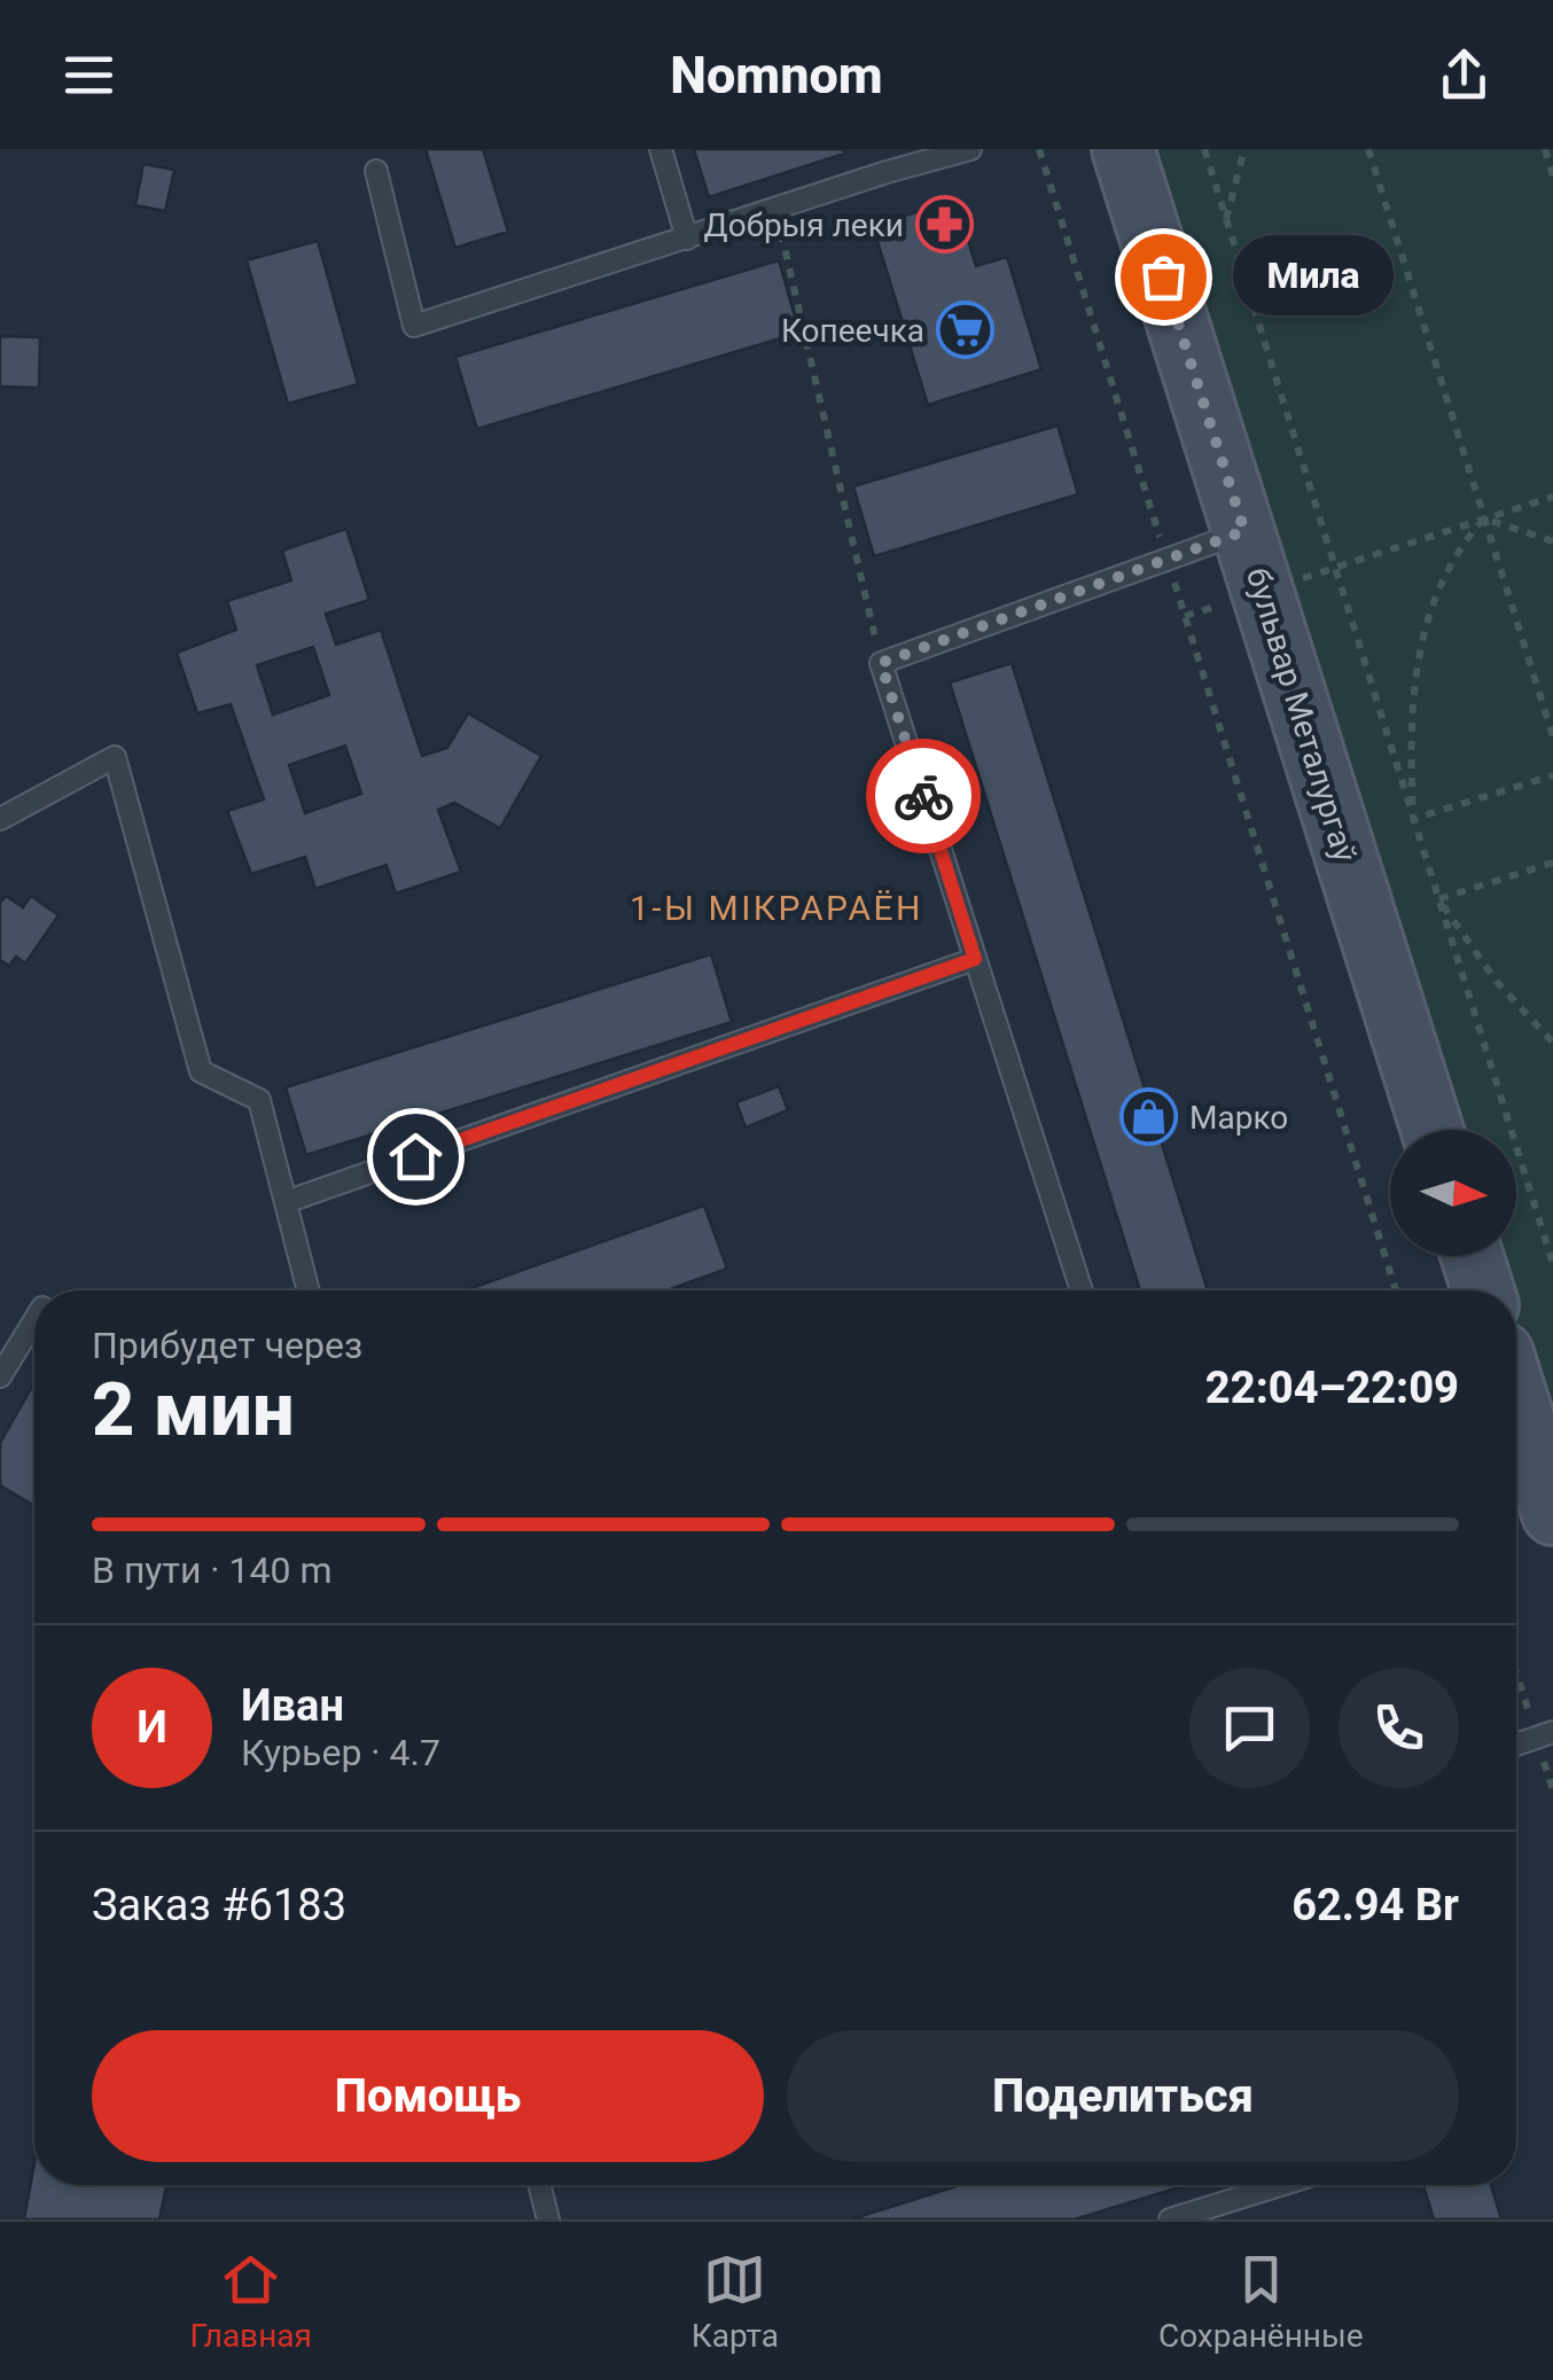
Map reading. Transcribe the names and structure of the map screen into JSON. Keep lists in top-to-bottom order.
{
  "streets": {
    "main road": ["бульвар Металургаў"]
  },
  "districts": ["1-Ы МІКРАРАЁН"],
  "places": {
    "pharmacy": ["Добрыя леки"],
    "other": ["Мила"],
    "supermarket": ["Копеечка"],
    "shop": ["Марко"]
  },
  "north": "right",
  "page": {
    "header": "Nomnom",
    "bubble": "Мила",
    "heading": ["2 мин", "Прибудет через", "22:04–22:09"],
    "panel": [
      "Иван",
      "Курьер · 4.7",
      "Заказ #6183",
      "62.94 Br"
    ],
    "bar": "В пути · 140 m",
    "round": "И",
    "buttons": ["Помощь", "Поделиться"],
    "tabs": ["Главная", "Карта", "Сохранённые"]
  }
}
